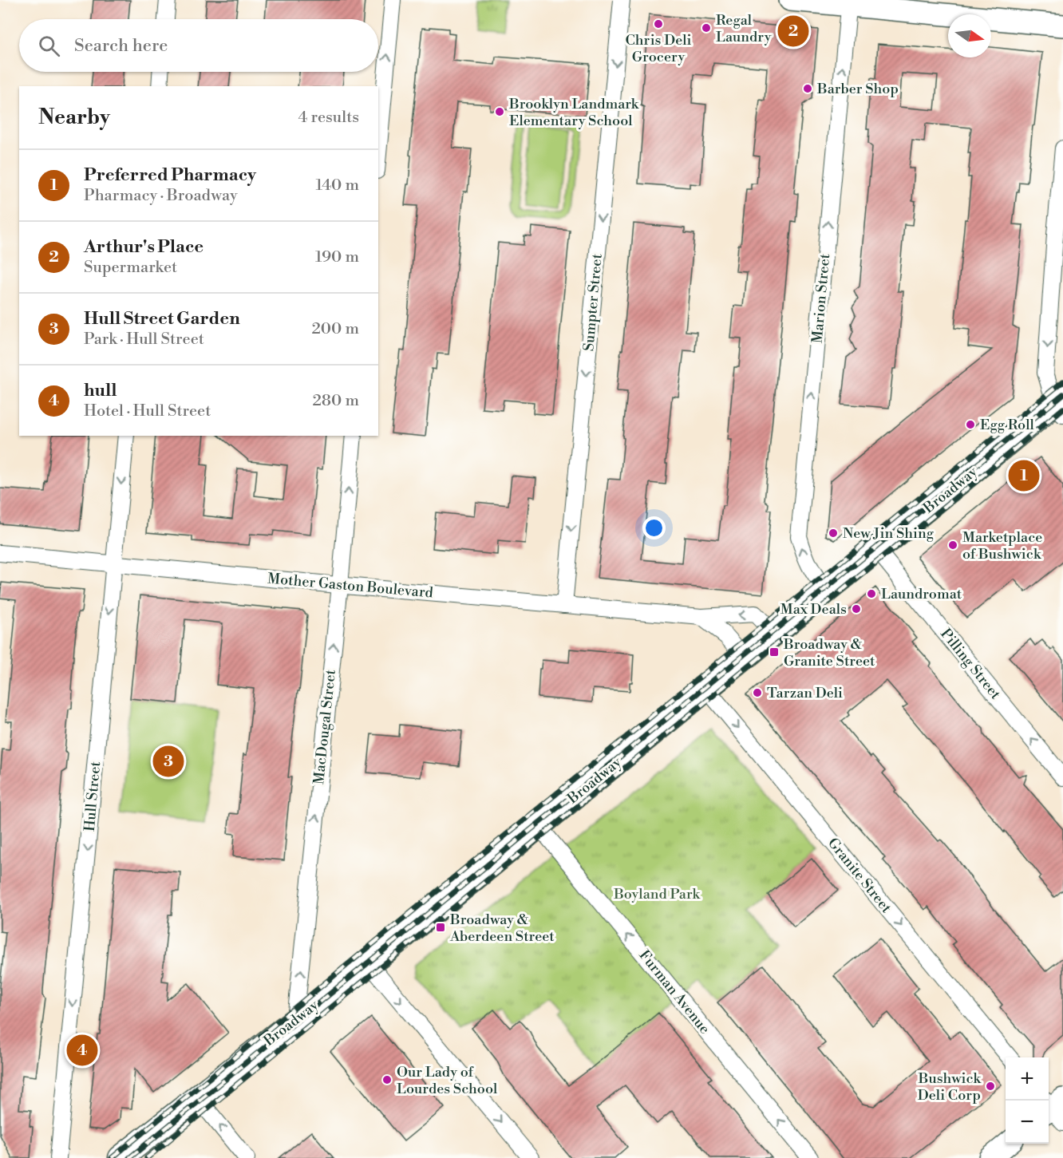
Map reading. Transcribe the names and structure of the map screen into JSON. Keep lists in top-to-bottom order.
{
  "streets": {
    "main road": ["Broadway"],
    "street": [
      "Marion Street",
      "Sumpter Street",
      "Mother Gaston Boulevard",
      "Pilling Street",
      "MacDougal Street",
      "Hull Street",
      "Granite Street",
      "Furman Avenue"
    ]
  },
  "crossings": [
    ["Marion Street", "Broadway"],
    ["Sumpter Street", "Mother Gaston Boulevard"],
    ["Broadway", "Mother Gaston Boulevard"],
    ["Broadway", "Pilling Street"],
    ["Broadway", "MacDougal Street"],
    ["Broadway", "Granite Street"],
    ["Broadway", "Furman Avenue"],
    ["Mother Gaston Boulevard", "MacDougal Street"],
    ["Mother Gaston Boulevard", "Hull Street"]
  ],
  "one_way": [
    "Marion Street",
    "Sumpter Street",
    "Pilling Street",
    "MacDougal Street",
    "Hull Street",
    "Granite Street",
    "Furman Avenue"
  ],
  "parks": ["Boyland Park"],
  "places": {
    "other": [
      "Chris Deli Grocery",
      "Regal Laundry",
      "Barber Shop",
      "Brooklyn Landmark Elementary School",
      "Egg Roll",
      "New Jin Shing",
      "Marketplace of Bushwick",
      "Laundromat",
      "Max Deals",
      "Tarzan Deli",
      "Our Lady of Lourdes School",
      "Bushwick Deli Corp"
    ],
    "transit": ["Broadway & Granite Street", "Broadway & Aberdeen Street"]
  },
  "north": "right",
  "page": {
    "pins": [
      "2",
      "1",
      "3",
      "4"
    ],
    "search": "Search here",
    "heading": ["Nearby", "4 results"],
    "list": [
      {
        "mark": "1",
        "name": "Preferred Pharmacy",
        "note": "Pharmacy · Broadway",
        "value": "140 m"
      },
      {
        "mark": "2",
        "name": "Arthur's Place",
        "note": "Supermarket",
        "value": "190 m"
      },
      {
        "mark": "3",
        "name": "Hull Street Garden",
        "note": "Park · Hull Street",
        "value": "200 m"
      },
      {
        "mark": "4",
        "name": "hull",
        "note": "Hotel · Hull Street",
        "value": "280 m"
      }
    ],
    "map_buttons": ["+", "−"]
  }
}
